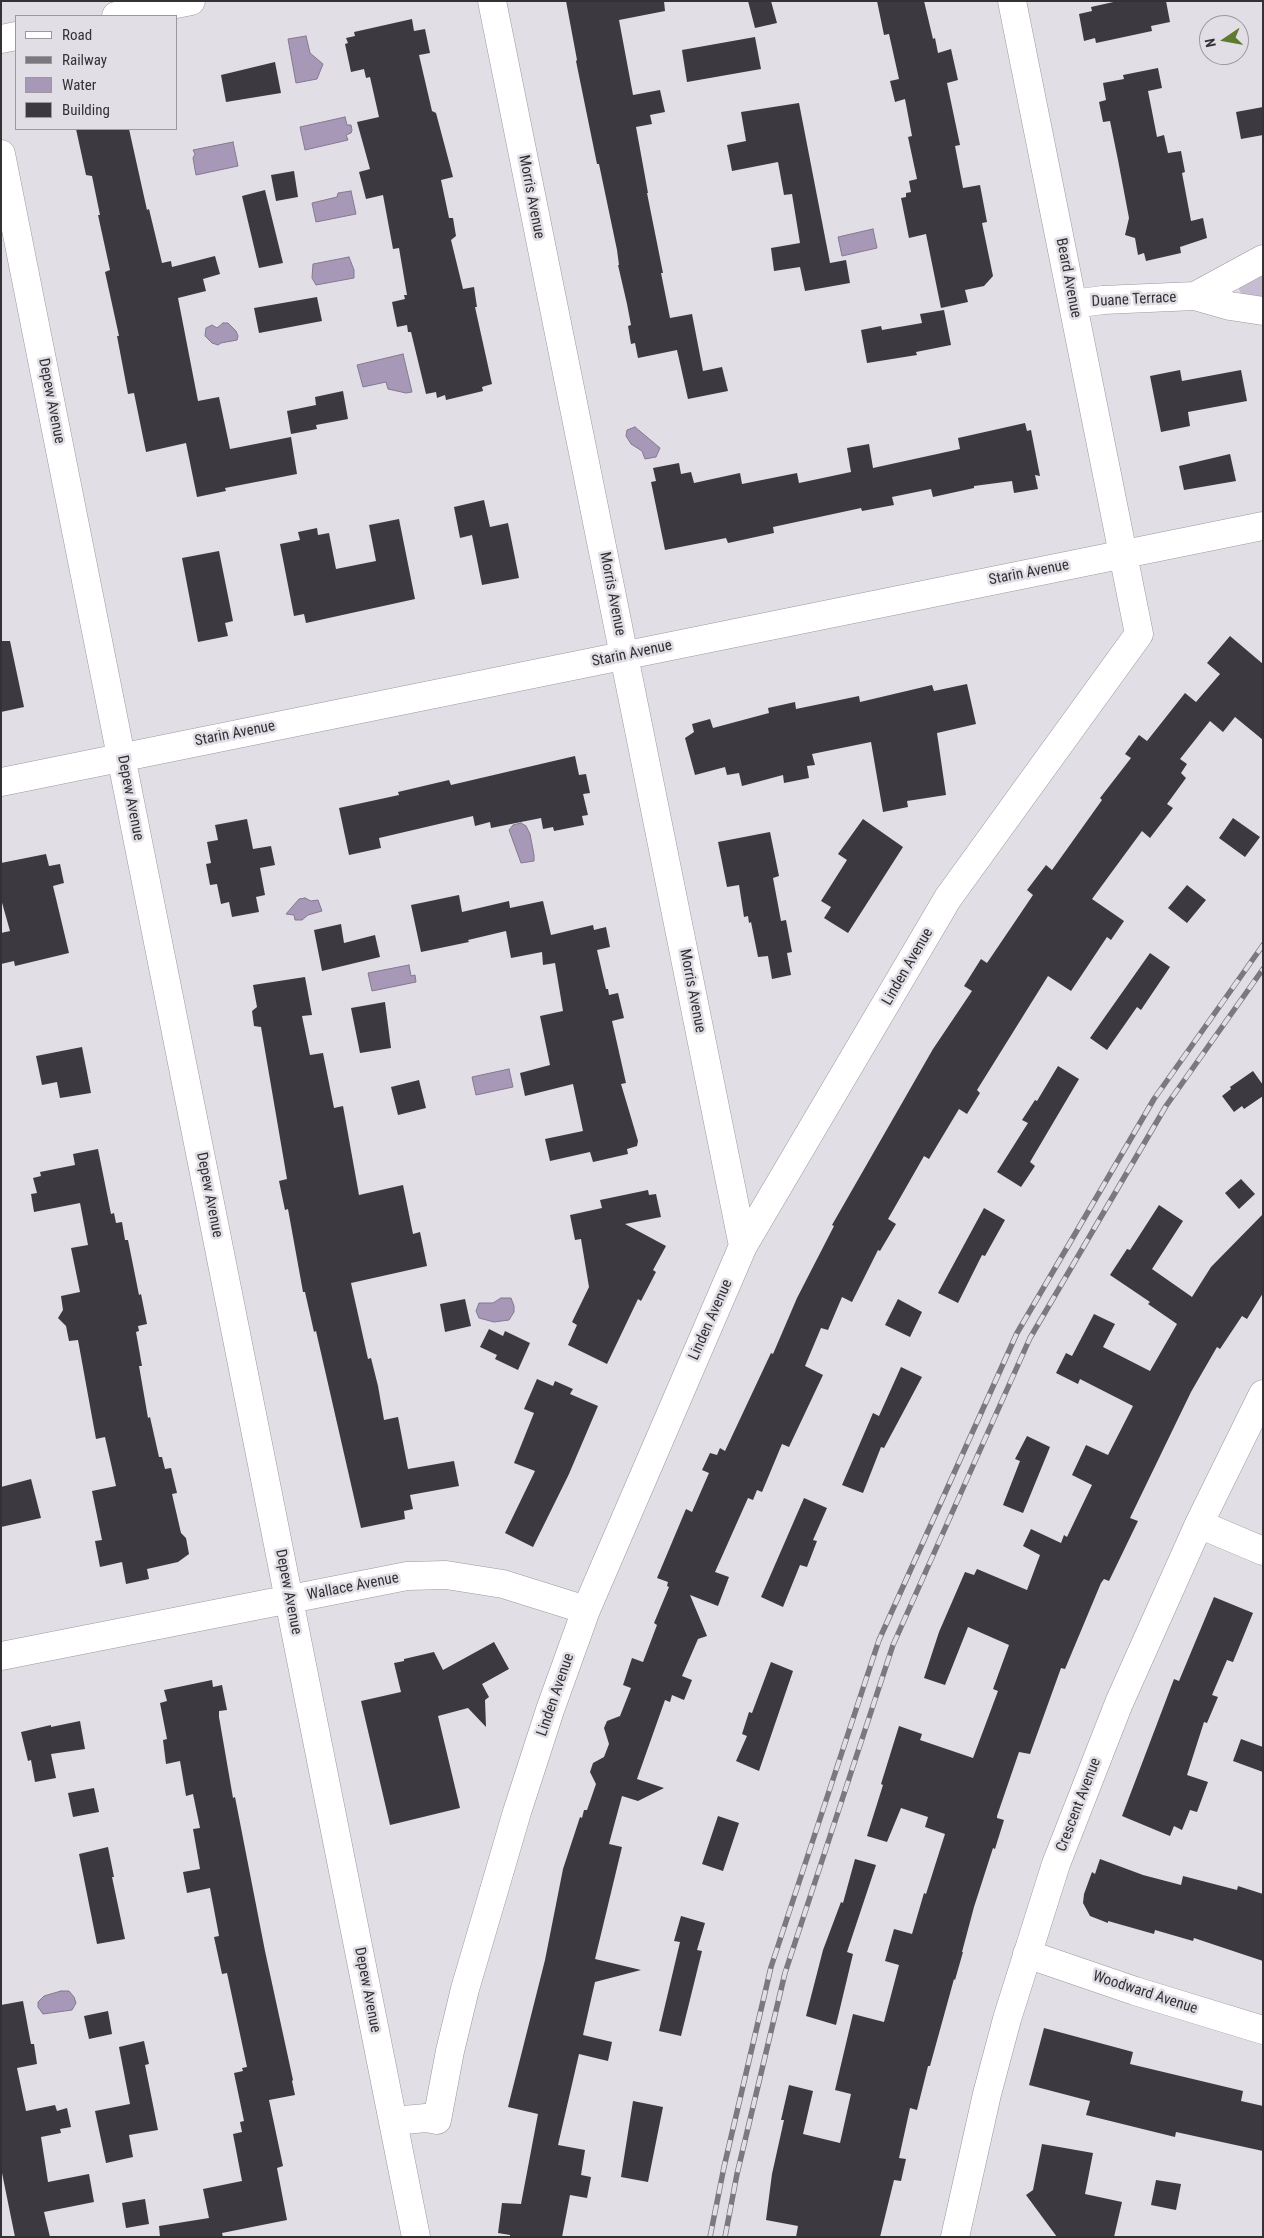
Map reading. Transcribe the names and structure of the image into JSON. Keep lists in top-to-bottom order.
{
  "streets": {
    "street": [
      "Morris Avenue",
      "Beard Avenue",
      "Duane Terrace",
      "Depew Avenue",
      "Starin Avenue",
      "Linden Avenue",
      "Wallace Avenue",
      "Crescent Avenue",
      "Woodward Avenue"
    ]
  },
  "crossings": [
    ["Morris Avenue", "Starin Avenue"],
    ["Morris Avenue", "Linden Avenue"],
    ["Beard Avenue", "Duane Terrace"],
    ["Beard Avenue", "Starin Avenue"],
    ["Beard Avenue", "Linden Avenue"],
    ["Depew Avenue", "Starin Avenue"],
    ["Depew Avenue", "Linden Avenue"],
    ["Depew Avenue", "Wallace Avenue"],
    ["Starin Avenue", "Linden Avenue"],
    ["Linden Avenue", "Wallace Avenue"],
    ["Crescent Avenue", "Woodward Avenue"]
  ],
  "legend": [
    "Road",
    "Railway",
    "Water",
    "Building"
  ],
  "north": "left"
}
